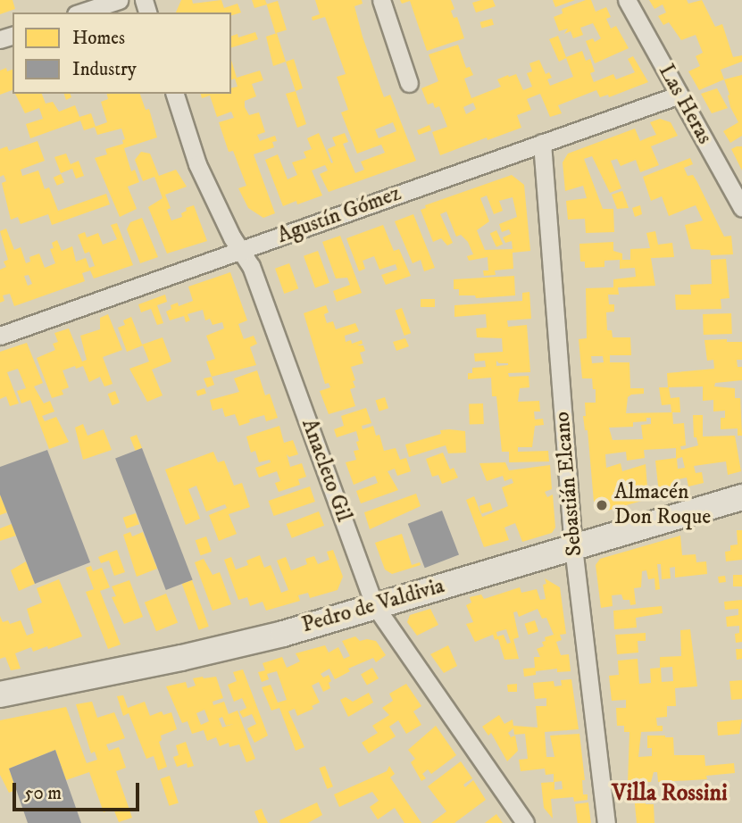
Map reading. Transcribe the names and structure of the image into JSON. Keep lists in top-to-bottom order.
{
  "streets": {
    "street": [
      "Las Heras",
      "Agustín Gómez",
      "Anacleto Gil",
      "Sebastián Elcano",
      "Pedro de Valdivia"
    ]
  },
  "crossings": [
    ["Las Heras", "Agustín Gómez"],
    ["Agustín Gómez", "Anacleto Gil"],
    ["Agustín Gómez", "Sebastián Elcano"],
    ["Anacleto Gil", "Pedro de Valdivia"],
    ["Sebastián Elcano", "Pedro de Valdivia"]
  ],
  "districts": ["Villa Rossini"],
  "places": ["Almacén Don Roque"],
  "legend": ["Homes", "Industry"],
  "scale_bar": "50 m"
}
